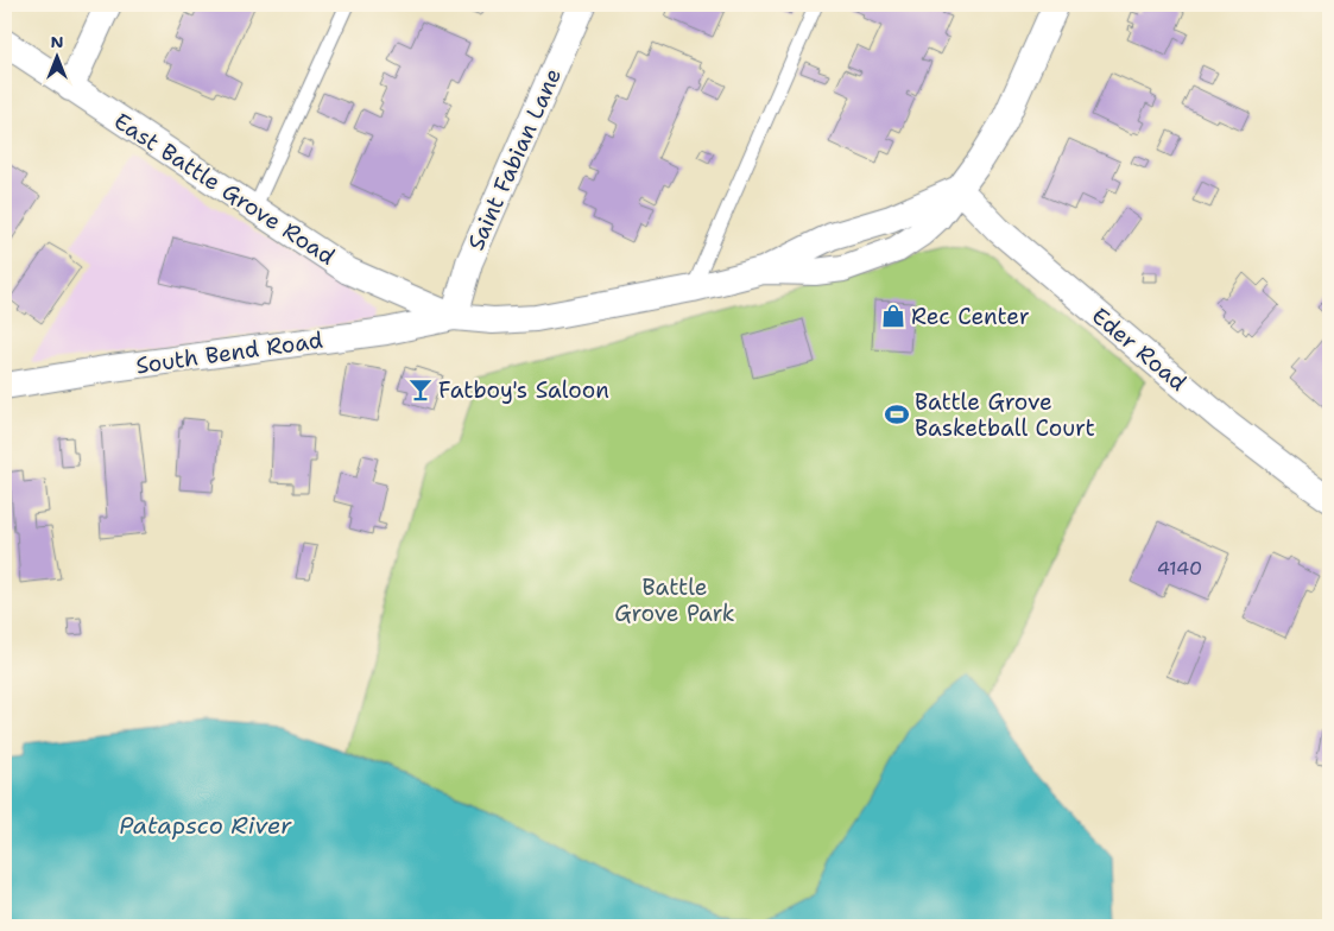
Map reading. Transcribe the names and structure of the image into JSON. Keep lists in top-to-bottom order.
{
  "streets": {
    "street": [
      "Saint Fabian Lane",
      "East Battle Grove Road",
      "Eder Road",
      "South Bend Road"
    ]
  },
  "crossings": [
    ["Saint Fabian Lane", "East Battle Grove Road"],
    ["Saint Fabian Lane", "South Bend Road"],
    ["East Battle Grove Road", "South Bend Road"]
  ],
  "water": ["Patapsco River"],
  "parks": ["Battle Grove Park"],
  "places": {
    "shop": ["Rec Center"],
    "bar": ["Fatboy's Saloon"],
    "sports": ["Battle Grove Basketball Court"]
  },
  "house_numbers": ["4140"],
  "north": "top"
}
